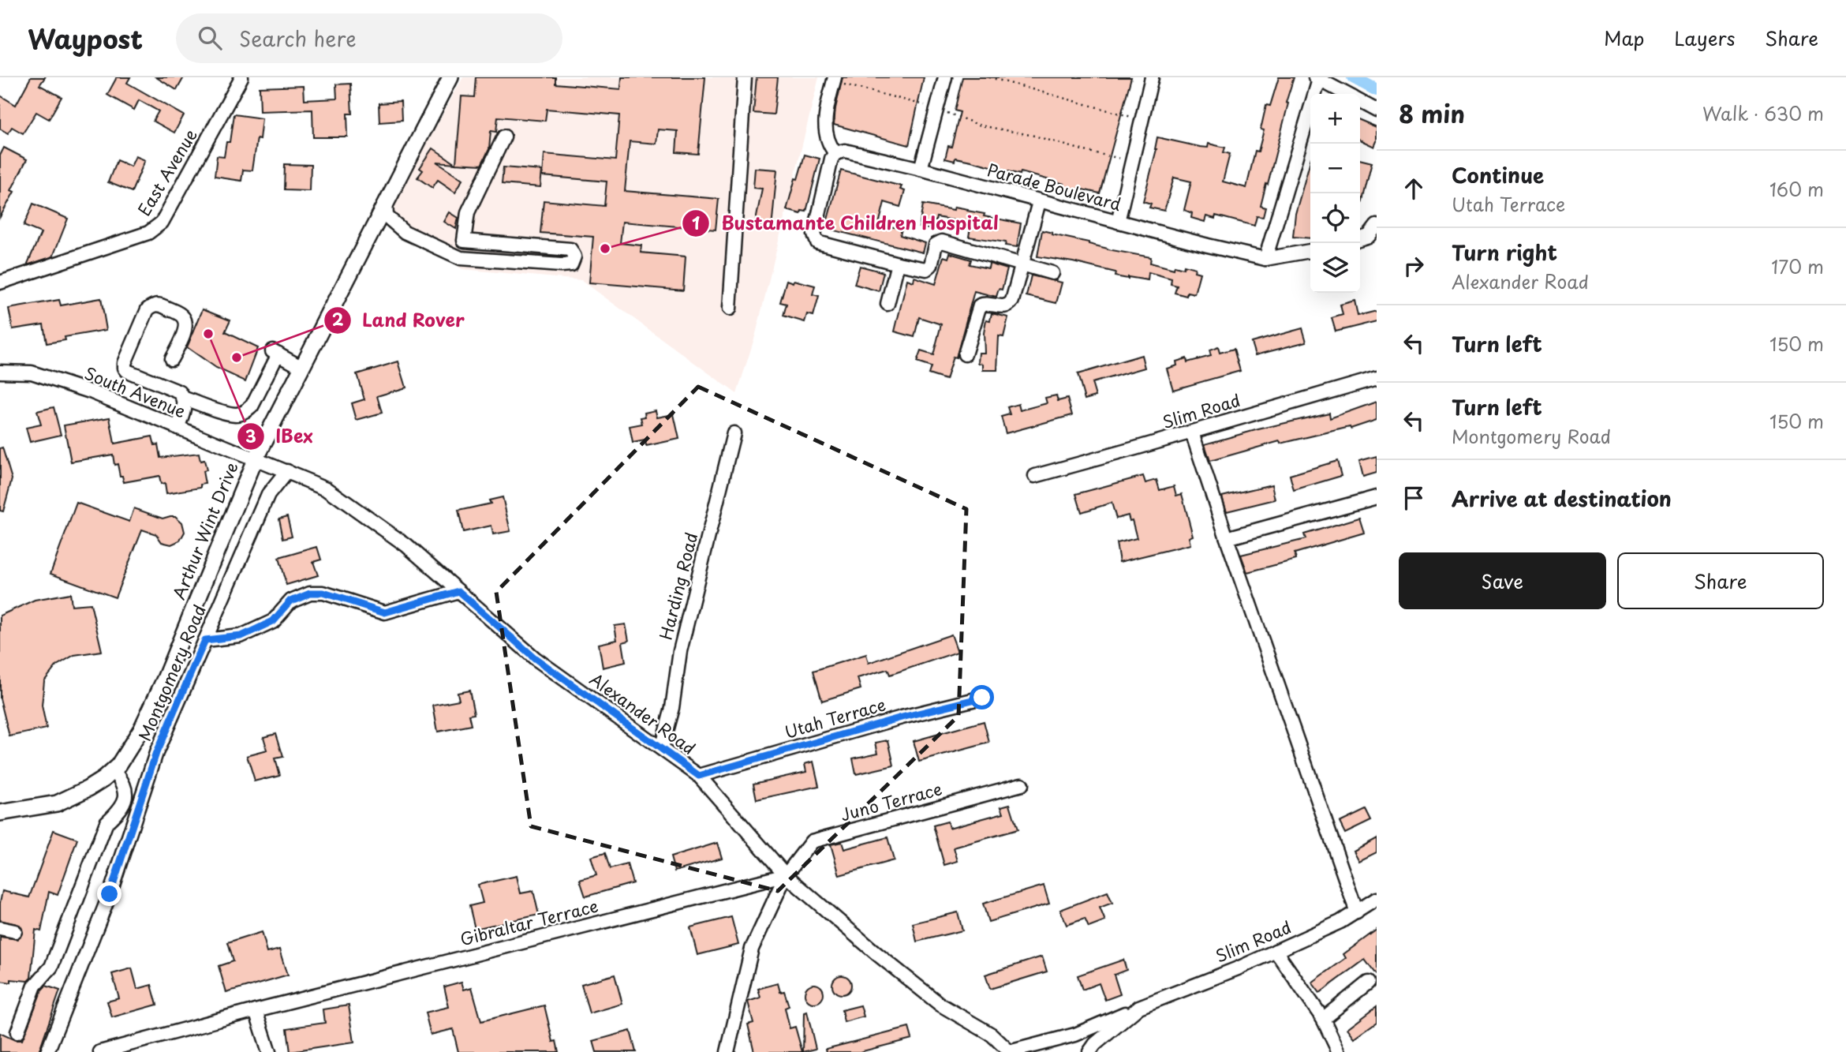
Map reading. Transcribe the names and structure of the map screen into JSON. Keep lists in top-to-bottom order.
{
  "streets": {
    "main road": ["Arthur Wint Drive"],
    "street": [
      "East Avenue",
      "Parade Boulevard",
      "South Avenue",
      "Slim Road",
      "Harding Road",
      "Montgomery Road",
      "Alexander Road",
      "Utah Terrace",
      "Juno Terrace",
      "Gibraltar Terrace"
    ]
  },
  "crossings": [
    ["South Avenue", "Arthur Wint Drive"],
    ["South Avenue", "Alexander Road"],
    ["Slim Road", "Alexander Road"],
    ["Arthur Wint Drive", "Alexander Road"],
    ["Harding Road", "Alexander Road"],
    ["Montgomery Road", "Alexander Road"],
    ["Alexander Road", "Utah Terrace"],
    ["Alexander Road", "Juno Terrace"],
    ["Alexander Road", "Gibraltar Terrace"],
    ["Juno Terrace", "Gibraltar Terrace"]
  ],
  "places": ["Bustamante Children Hospital", "IBex", "Land Rover"],
  "page": {
    "header": "Waypost",
    "search": "Search here",
    "nav": ["Map", "Layers", "Share"],
    "heading": ["8 min", "Walk · 630 m"],
    "map_buttons": ["+", "−"],
    "list": [
      ["Continue", "Utah Terrace", "160 m"],
      ["Turn right", "Alexander Road", "170 m"],
      ["Turn left", "150 m"],
      ["Turn left", "Montgomery Road", "150 m"],
      "Arrive at destination"
    ],
    "buttons": ["Save", "Share"]
  }
}
